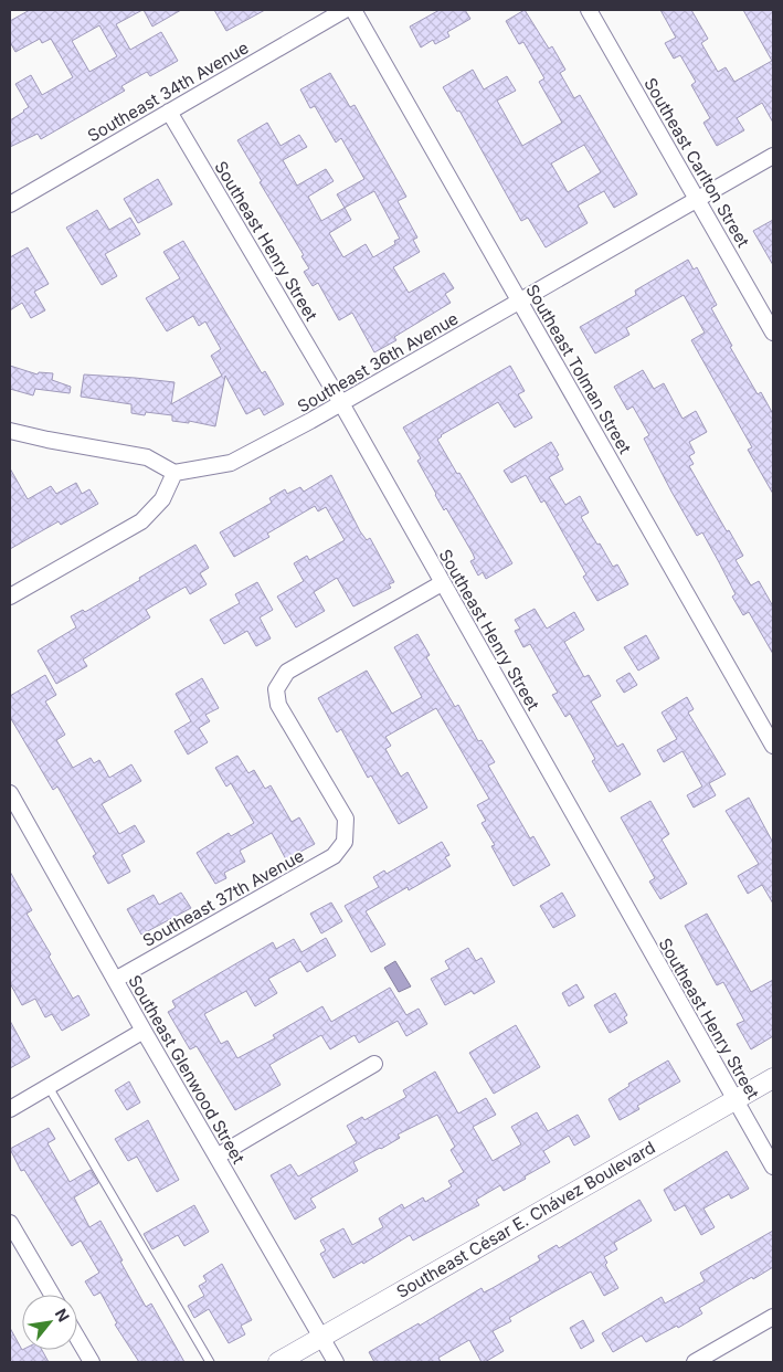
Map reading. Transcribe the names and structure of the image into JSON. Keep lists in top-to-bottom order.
{
  "streets": {
    "street": [
      "Southeast 34th Avenue",
      "Southeast Carlton Street",
      "Southeast Henry Street",
      "Southeast 36th Avenue",
      "Southeast Tolman Street",
      "Southeast 37th Avenue",
      "Southeast Glenwood Street",
      "Southeast César E. Chávez Boulevard"
    ]
  },
  "crossings": [
    ["Southeast 34th Avenue", "Southeast Henry Street"],
    ["Southeast Carlton Street", "Southeast 36th Avenue"],
    ["Southeast Henry Street", "Southeast 36th Avenue"],
    ["Southeast Henry Street", "Southeast 37th Avenue"],
    ["Southeast Henry Street", "Southeast César E. Chávez Boulevard"],
    ["Southeast 36th Avenue", "Southeast Tolman Street"],
    ["Southeast 37th Avenue", "Southeast Glenwood Street"],
    ["Southeast Glenwood Street", "Southeast César E. Chávez Boulevard"]
  ],
  "north": "top right"
}
